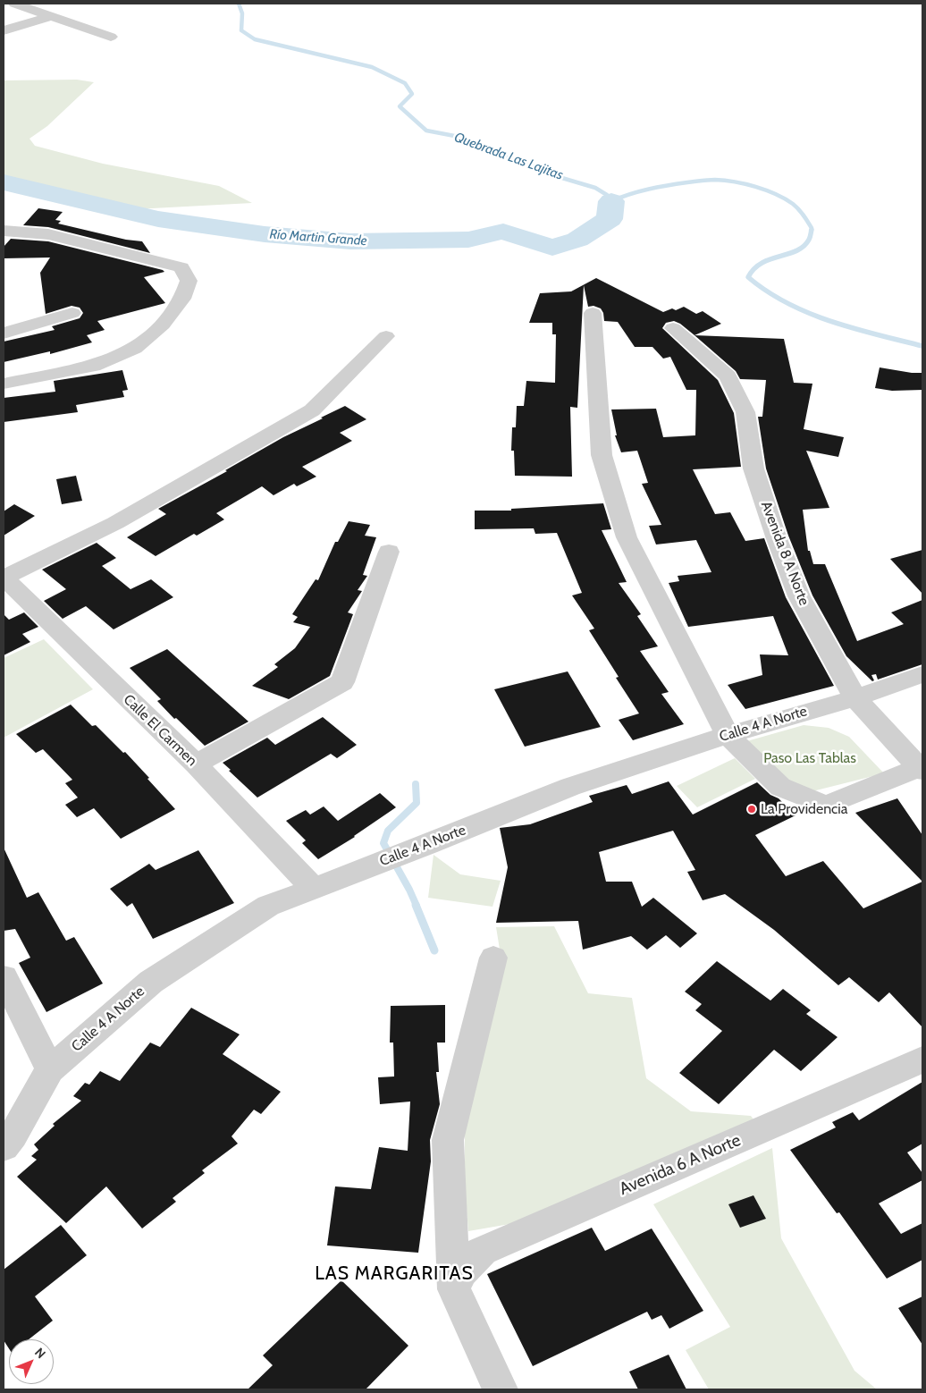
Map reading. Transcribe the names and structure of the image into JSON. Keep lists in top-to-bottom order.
{
  "streets": {
    "street": [
      "Avenida 8 A Norte",
      "Calle 4 A Norte",
      "Calle El Carmen",
      "Avenida 6 A Norte"
    ]
  },
  "crossings": [
    ["Avenida 8 A Norte", "Calle 4 A Norte"],
    ["Calle 4 A Norte", "Calle El Carmen"]
  ],
  "districts": ["LAS MARGARITAS"],
  "water": ["Quebrada Las Lajitas", "Río Martin Grande"],
  "parks": ["Paso Las Tablas"],
  "places": ["La Providencia"],
  "north": "top right"
}
